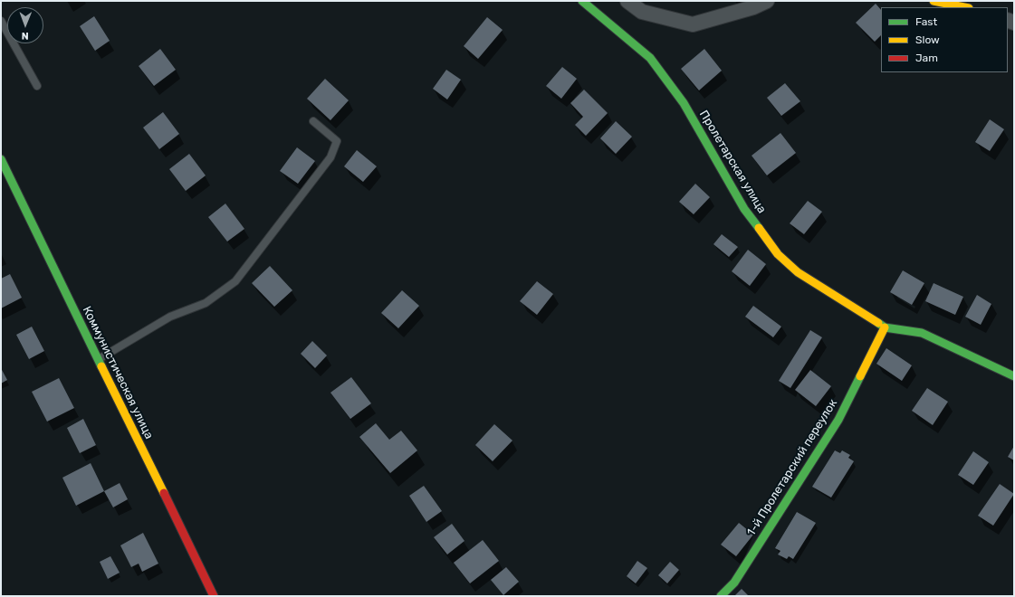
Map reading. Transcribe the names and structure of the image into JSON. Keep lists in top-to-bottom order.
{
  "streets": {
    "street": ["Пролетарская улица", "Коммунистическая улица", "1-й Пролетарский переулок"]
  },
  "crossings": [
    ["Пролетарская улица", "1-й Пролетарский переулок"]
  ],
  "legend": ["Fast", "Slow", "Jam"],
  "north": "bottom"
}
